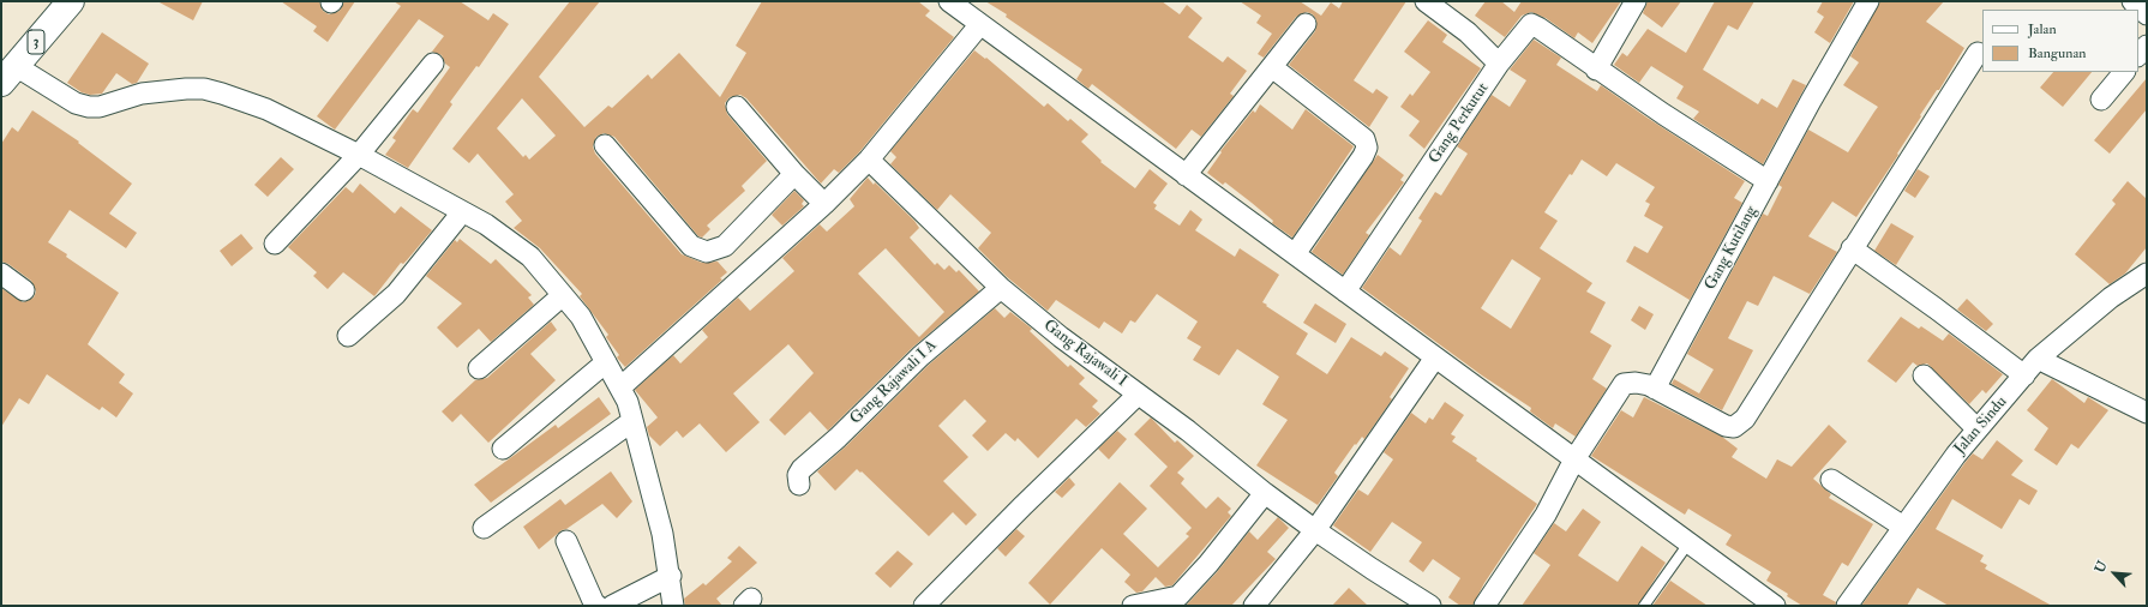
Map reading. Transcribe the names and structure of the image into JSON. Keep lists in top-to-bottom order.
{
  "streets": {
    "highway": ["3"],
    "street": [
      "Gang Perkutut",
      "Gang Kutilang",
      "Gang Rajawali I",
      "Gang Rajawali I A",
      "Jalan Sindu"
    ]
  },
  "crossings": [
    ["Gang Perkutut", "Gang Kutilang"],
    ["Gang Rajawali I", "Gang Rajawali I A"]
  ],
  "legend": ["Jalan", "Bangunan"],
  "north": "top left"
}
